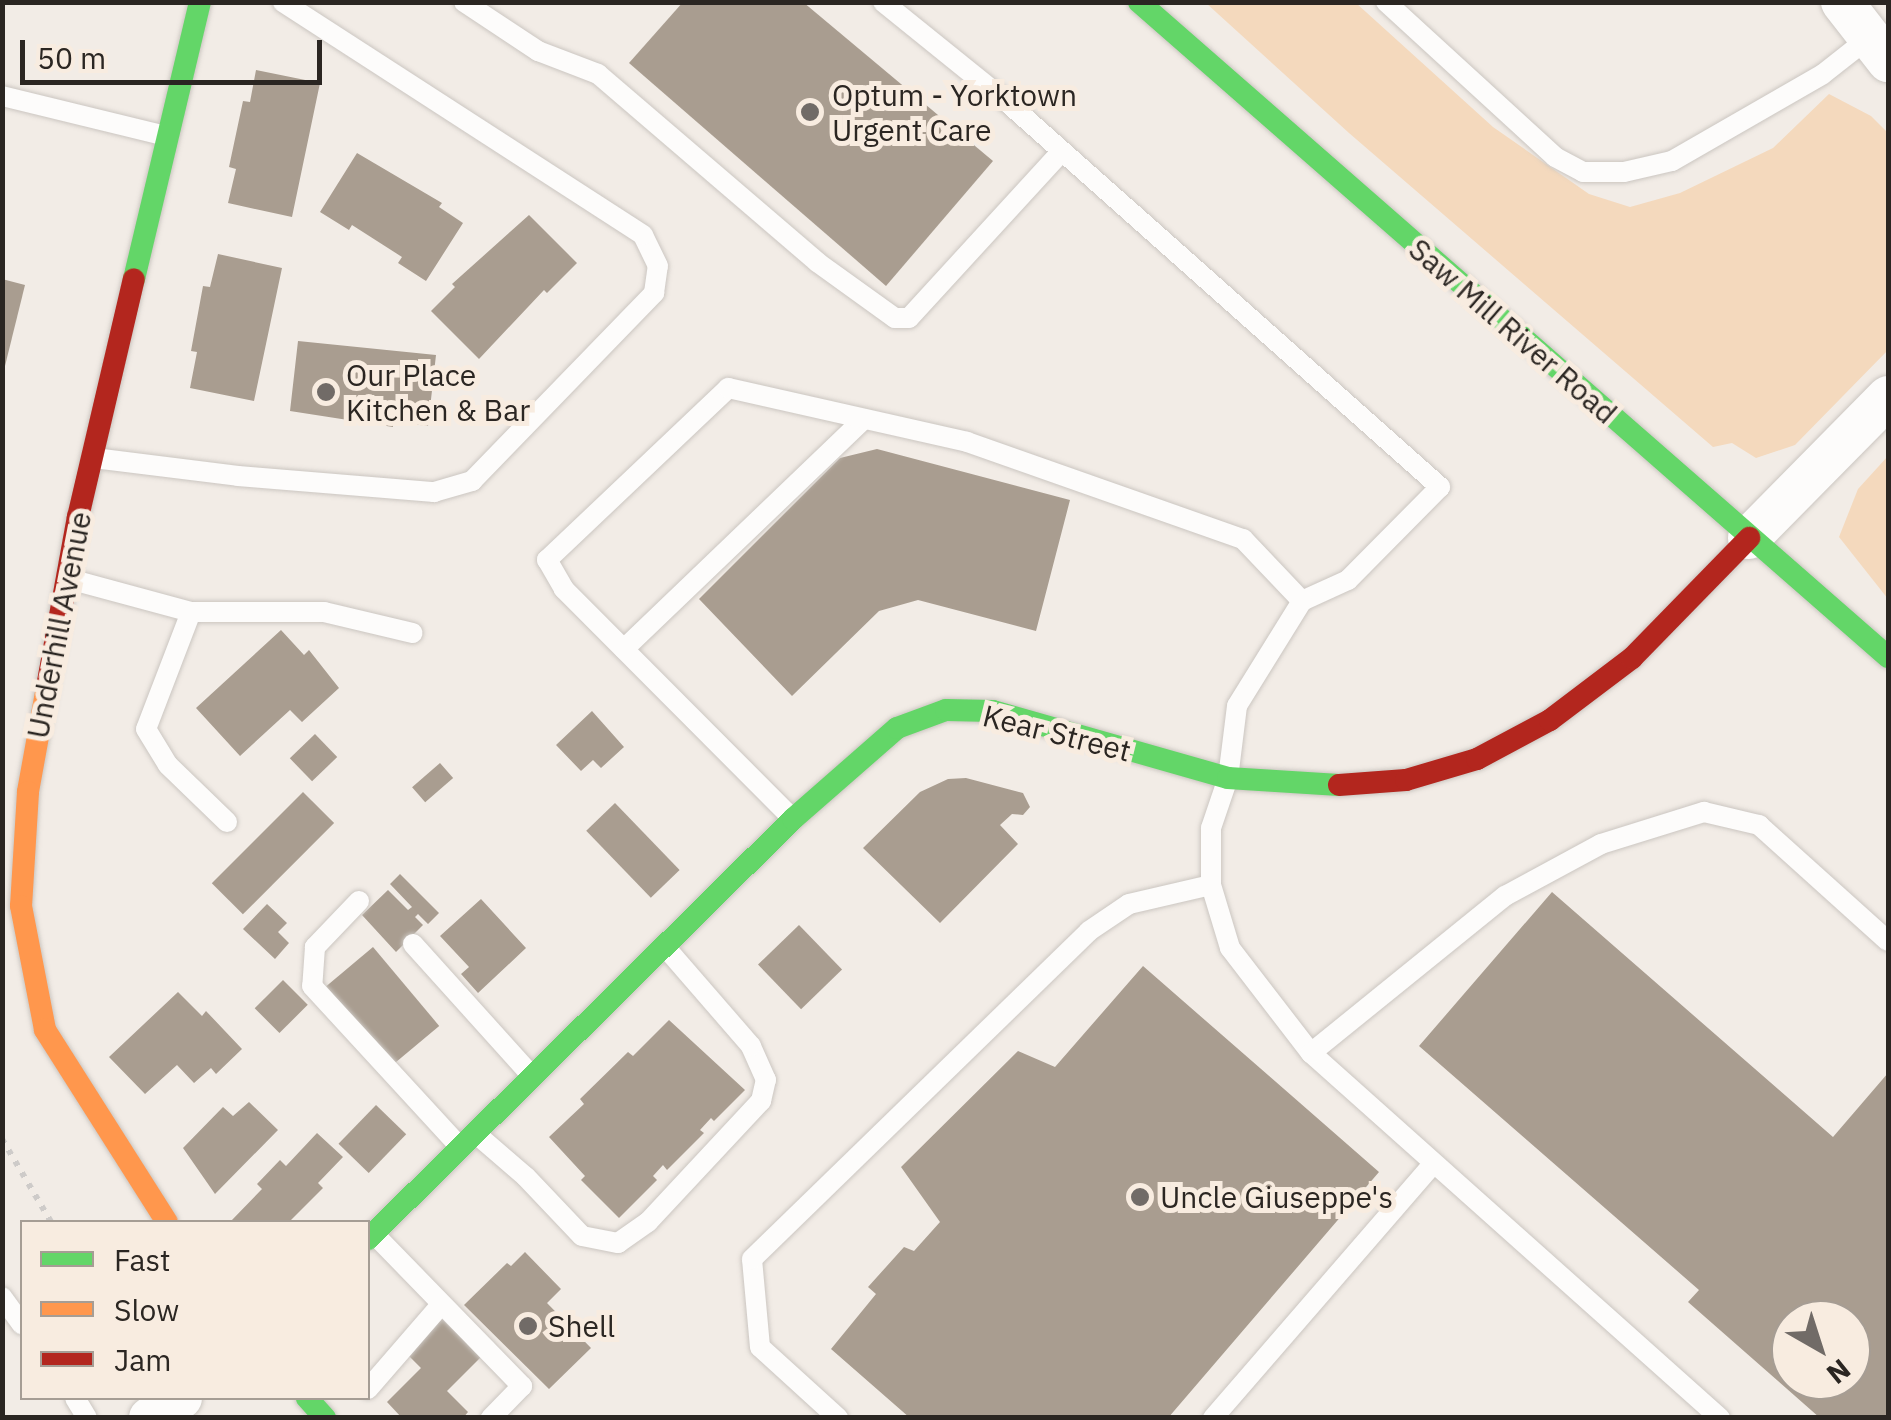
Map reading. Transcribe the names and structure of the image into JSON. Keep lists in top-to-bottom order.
{
  "streets": {
    "street": ["Saw Mill River Road", "Underhill Avenue", "Kear Street"]
  },
  "crossings": [
    ["Saw Mill River Road", "Kear Street"]
  ],
  "places": [
    "Optum - Yorktown Urgent Care",
    "Our Place Kitchen & Bar",
    "Uncle Giuseppe's",
    "Shell"
  ],
  "legend": ["Fast", "Slow", "Jam"],
  "scale_bar": "50 m",
  "north": "bottom right"
}
